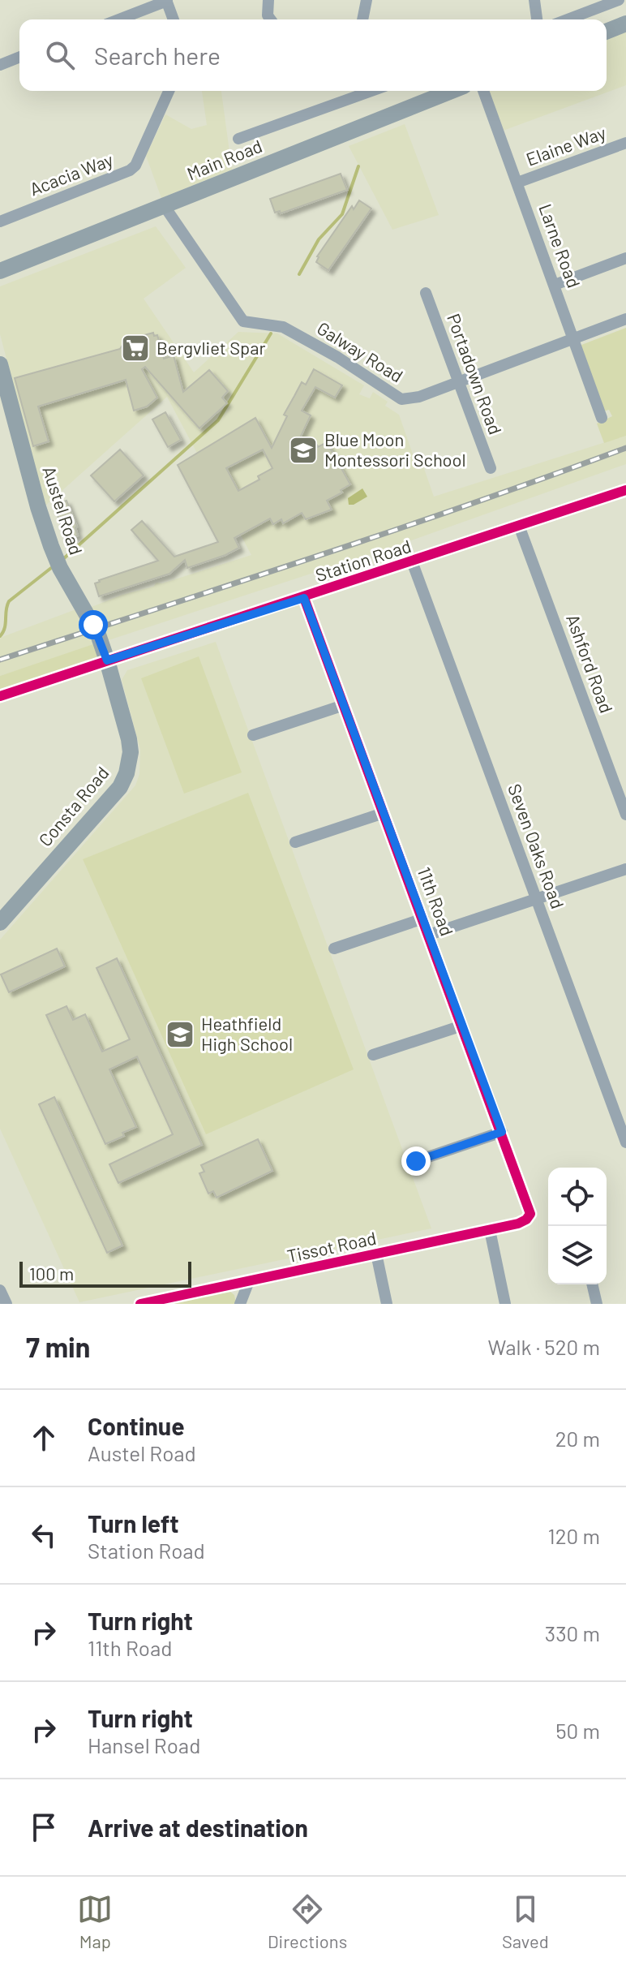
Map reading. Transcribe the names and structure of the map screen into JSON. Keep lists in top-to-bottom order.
{
  "streets": {
    "street": [
      "Elaine Way",
      "Main Road",
      "Acacia Way",
      "Larne Road",
      "Galway Road",
      "Portadown Road",
      "Austel Road",
      "Station Road",
      "Ashford Road",
      "Consta Road",
      "Seven Oaks Road",
      "11th Road",
      "Tissot Road"
    ]
  },
  "crossings": [
    ["Elaine Way", "Larne Road"],
    ["Main Road", "Galway Road"],
    ["Larne Road", "Galway Road"],
    ["Galway Road", "Portadown Road"],
    ["Austel Road", "Station Road"],
    ["Austel Road", "Consta Road"],
    ["Station Road", "Ashford Road"],
    ["Station Road", "Consta Road"],
    ["Station Road", "Seven Oaks Road"],
    ["Station Road", "11th Road"],
    ["11th Road", "Tissot Road"]
  ],
  "places": {
    "supermarket": ["Bergvliet Spar"],
    "school or university": ["Blue Moon Montessori School", "Heathfield High School"]
  },
  "scale_bar": "100 m",
  "page": {
    "search": "Search here",
    "scale": "100 m",
    "heading": ["7 min", "Walk · 520 m"],
    "list": [
      ["Continue", "Austel Road", "20 m"],
      ["Turn left", "Station Road", "120 m"],
      ["Turn right", "11th Road", "330 m"],
      ["Turn right", "Hansel Road", "50 m"],
      "Arrive at destination"
    ],
    "nav": ["Map", "Directions", "Saved"]
  }
}
